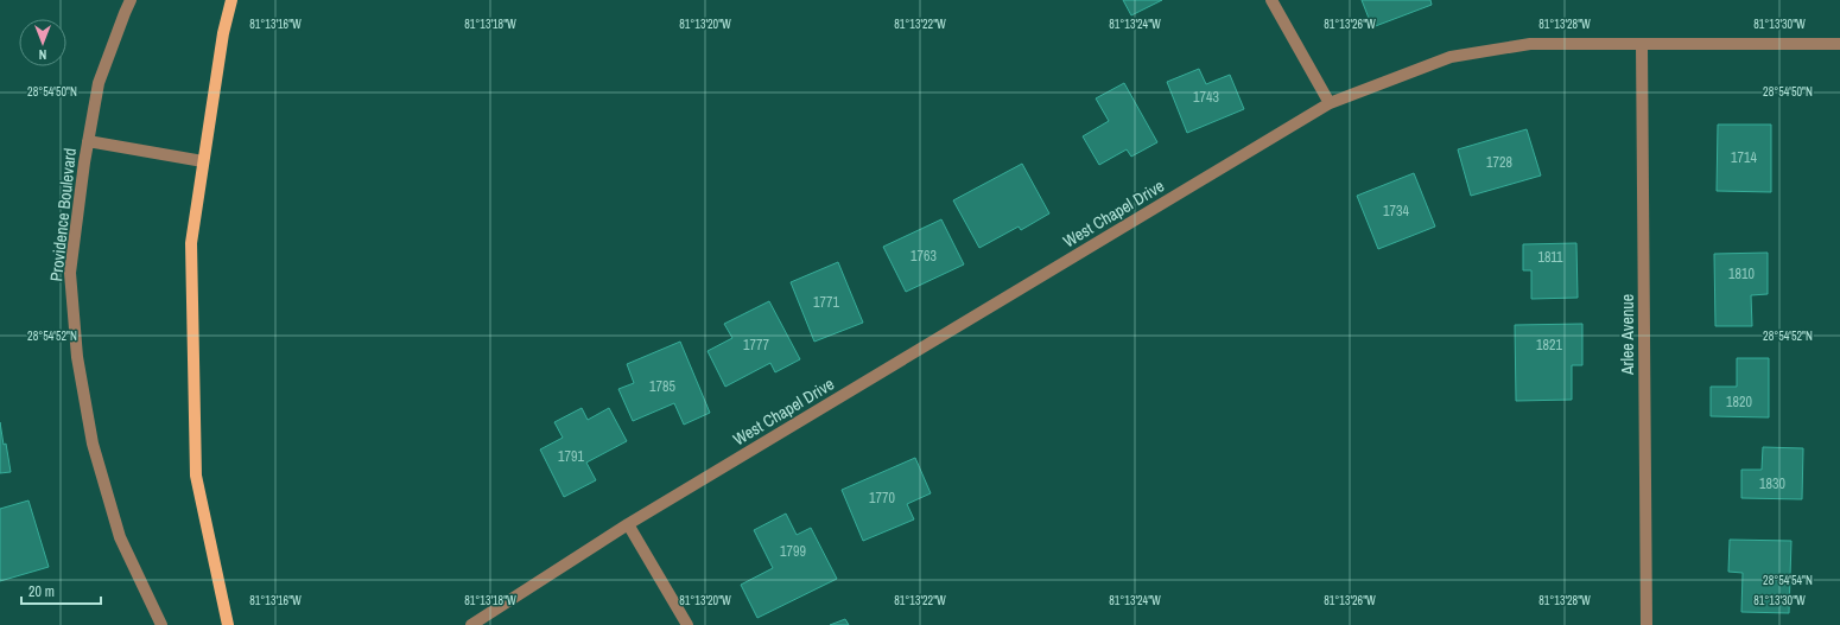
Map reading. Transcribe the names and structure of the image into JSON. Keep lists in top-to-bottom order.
{
  "streets": {
    "street": ["West Chapel Drive", "Providence Boulevard", "Arlee Avenue"]
  },
  "crossings": [
    ["West Chapel Drive", "Arlee Avenue"]
  ],
  "house_numbers": [
    "1743",
    "1714",
    "1728",
    "1734",
    "1763",
    "1811",
    "1810",
    "1771",
    "1777",
    "1821",
    "1785",
    "1820",
    "1791",
    "1830",
    "1770",
    "1799"
  ],
  "scale_bar": "20 m",
  "north": "bottom",
  "coordinates": [
    "81°13'16\"W",
    "81°13'18\"W",
    "81°13'20\"W",
    "81°13'22\"W",
    "81°13'24\"W",
    "81°13'26\"W",
    "81°13'28\"W",
    "81°13'30\"W",
    "28°54'50\"N",
    "28°54'52\"N",
    "28°54'54\"N"
  ]
}
